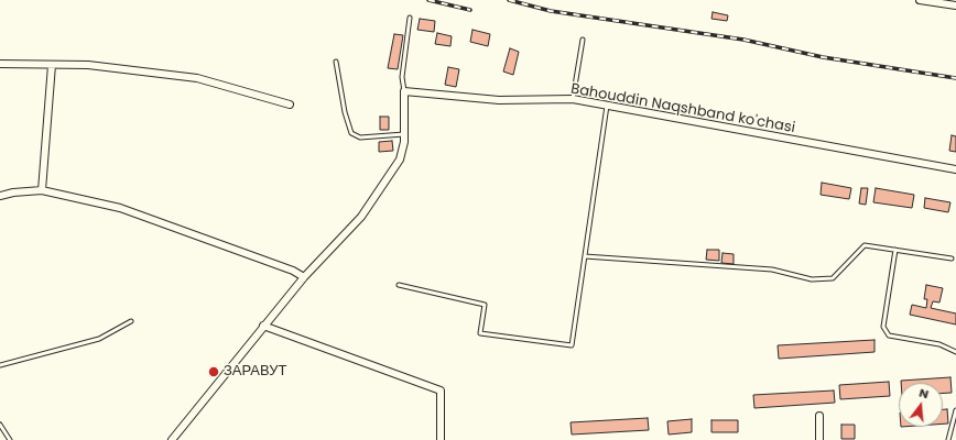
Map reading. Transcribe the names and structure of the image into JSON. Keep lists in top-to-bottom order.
{
  "streets": {
    "street": ["Bahouddin Naqshband ko'chasi"]
  },
  "places": ["ЗАРАВУТ"],
  "north": "top"
}
